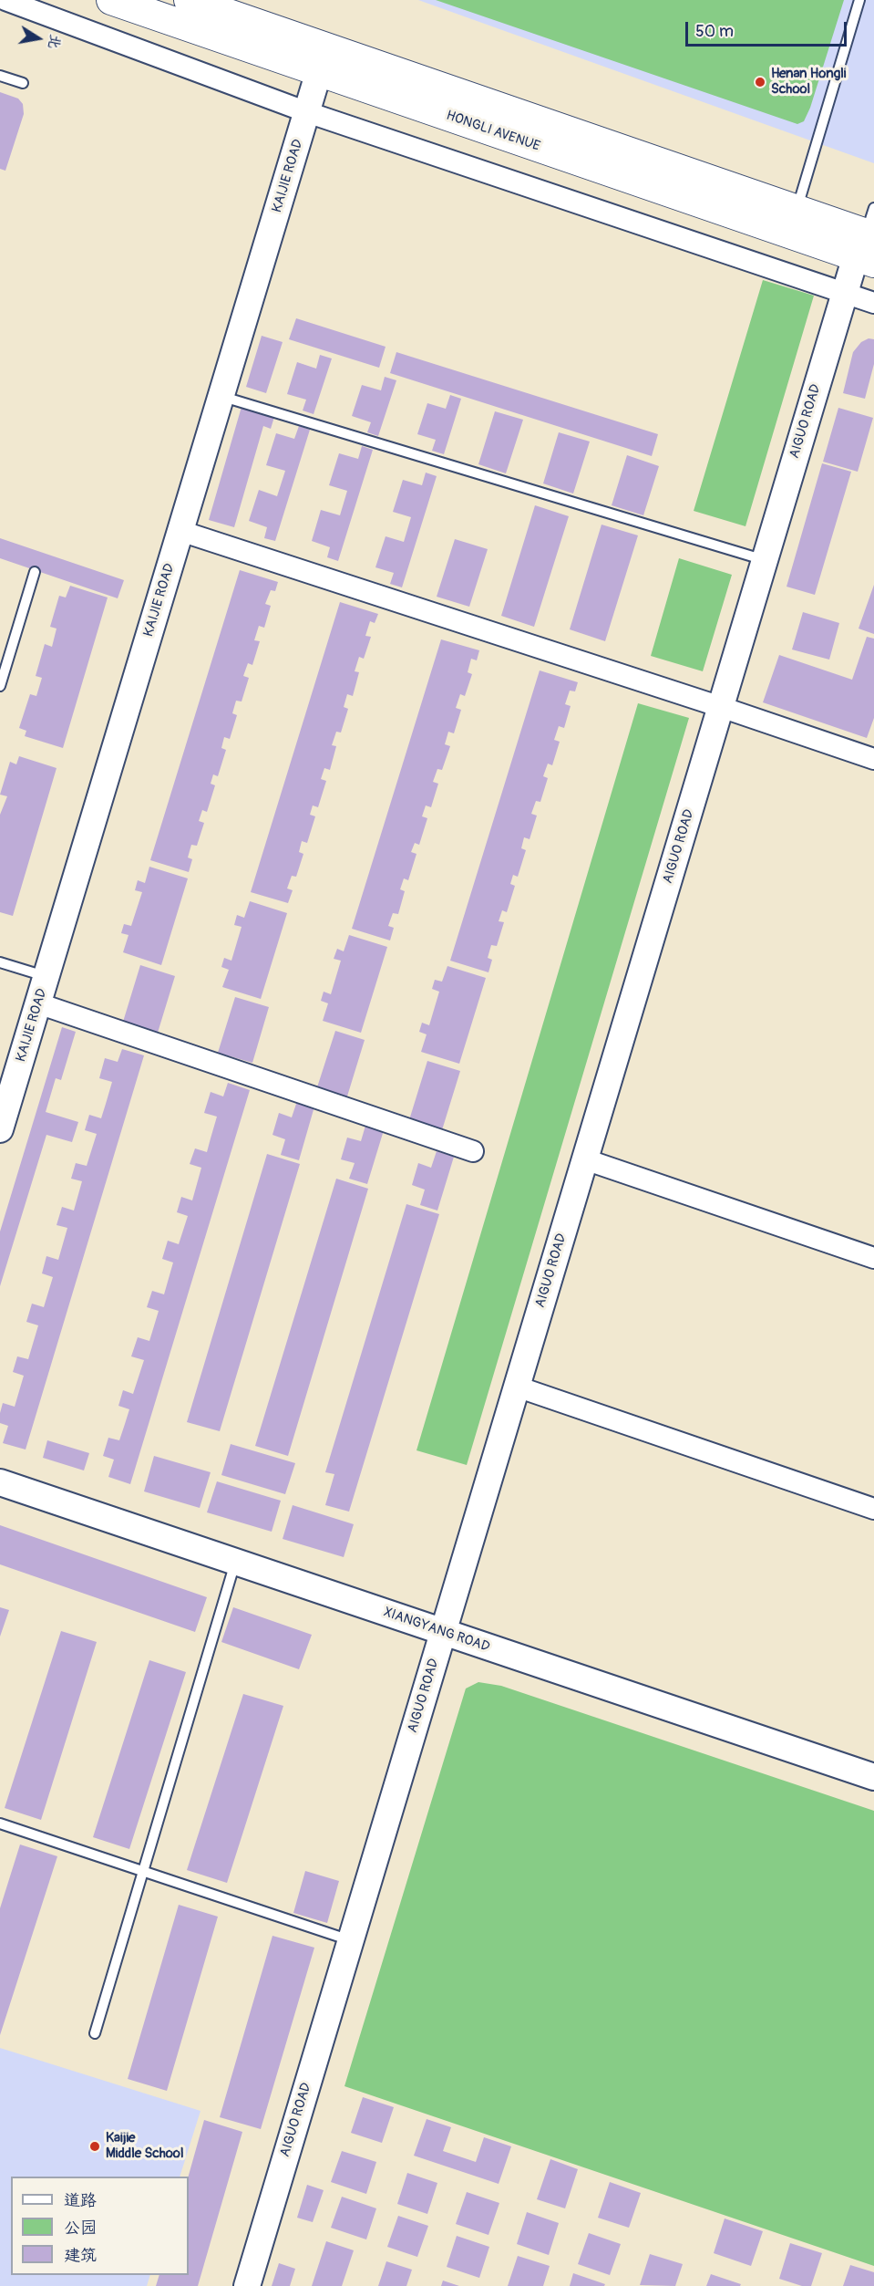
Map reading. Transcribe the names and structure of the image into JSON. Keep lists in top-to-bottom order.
{
  "streets": {
    "main road": ["HONGLI AVENUE"],
    "street": ["KAIJIE ROAD", "AIGUO ROAD", "XIANGYANG ROAD"]
  },
  "crossings": [
    ["HONGLI AVENUE", "KAIJIE ROAD"],
    ["HONGLI AVENUE", "AIGUO ROAD"],
    ["AIGUO ROAD", "XIANGYANG ROAD"]
  ],
  "places": ["Henan Hongli School", "Kaijie Middle School"],
  "legend": ["道路", "公园", "建筑"],
  "scale_bar": "50 m",
  "north": "right"
}
